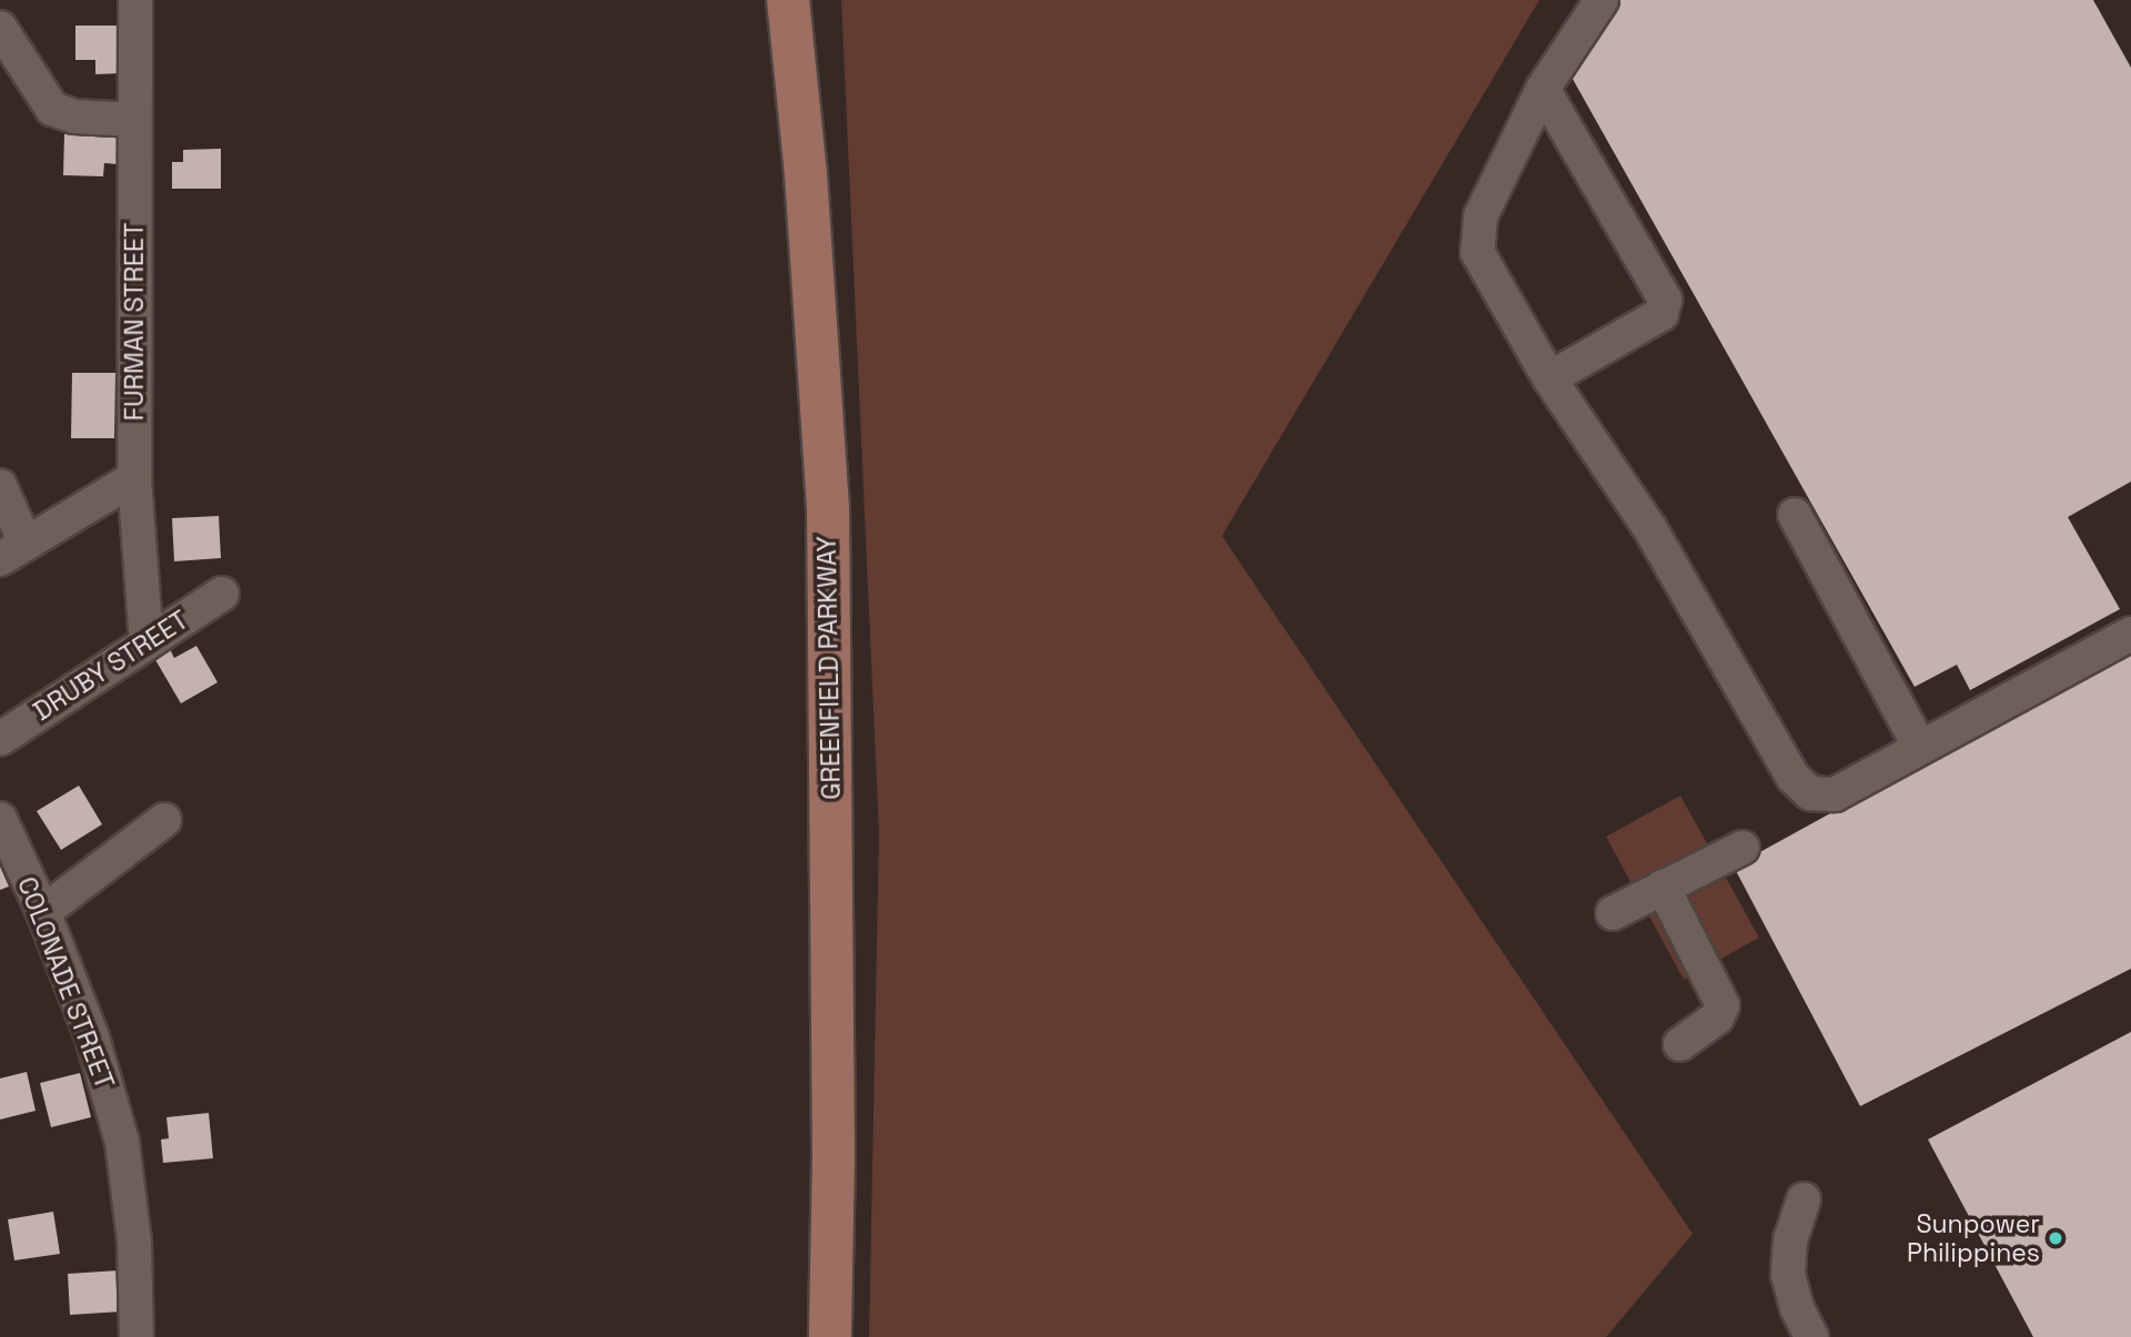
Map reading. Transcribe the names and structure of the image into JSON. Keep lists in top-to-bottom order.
{
  "streets": {
    "main road": ["GREENFIELD PARKWAY"],
    "street": ["FURMAN STREET", "DRUBY STREET", "COLONADE STREET"]
  },
  "crossings": [
    ["FURMAN STREET", "DRUBY STREET"]
  ],
  "places": ["Sunpower Philippines"]
}
